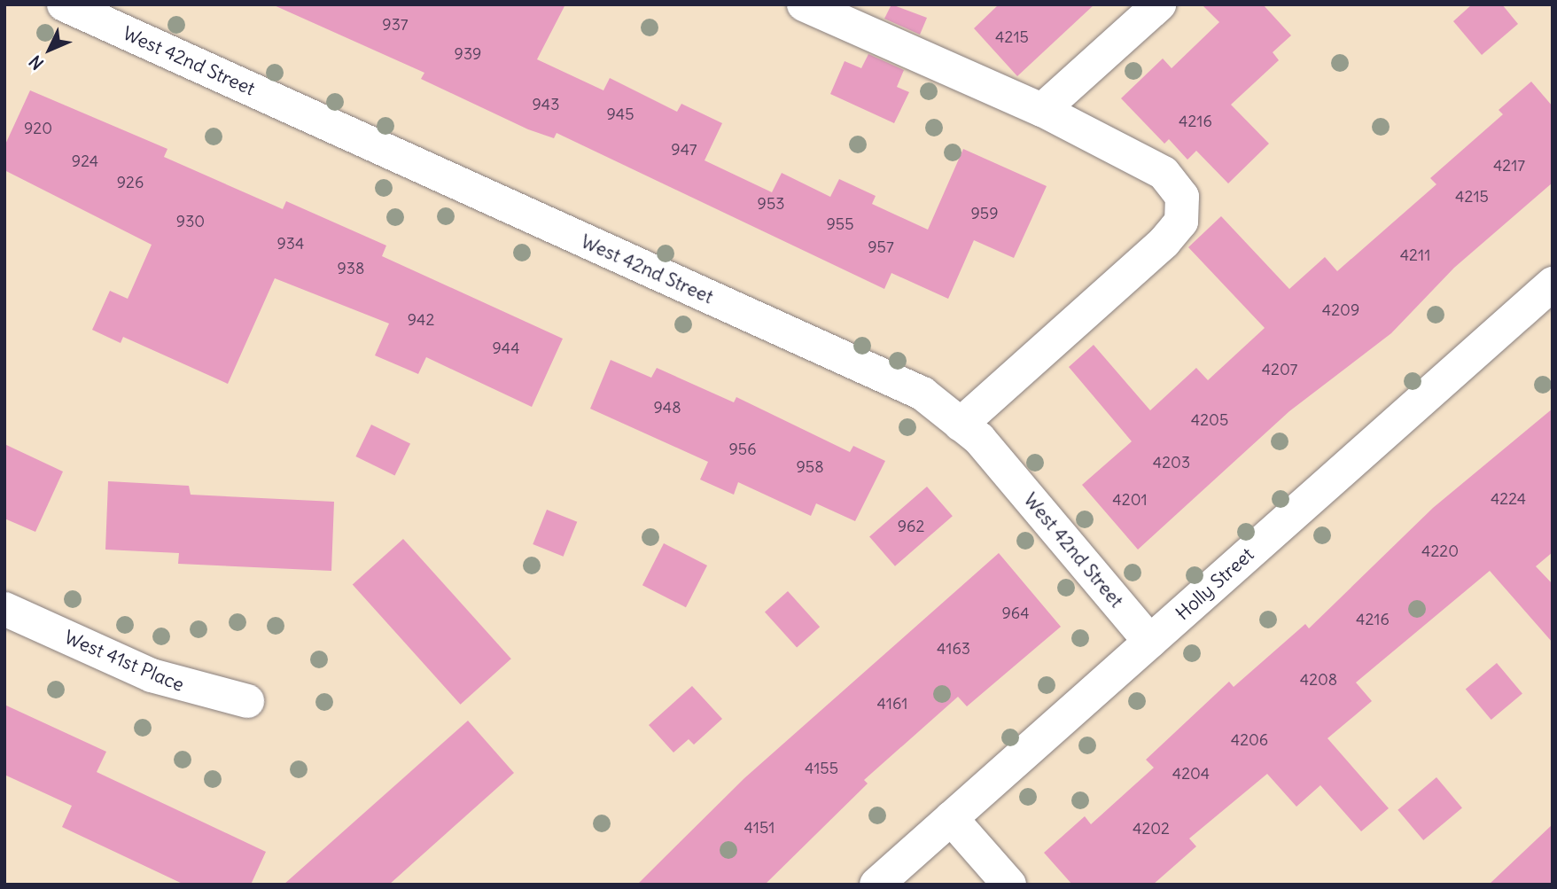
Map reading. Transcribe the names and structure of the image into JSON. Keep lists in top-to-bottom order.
{
  "streets": {
    "street": ["West 42nd Street", "Holly Street", "West 41st Place"]
  },
  "crossings": [
    ["West 42nd Street", "Holly Street"]
  ],
  "house_numbers": [
    "937",
    "4215",
    "939",
    "943",
    "945",
    "4216",
    "920",
    "947",
    "924",
    "4217",
    "926",
    "4215",
    "953",
    "959",
    "930",
    "955",
    "934",
    "957",
    "4211",
    "938",
    "4209",
    "942",
    "944",
    "4207",
    "948",
    "4205",
    "956",
    "4203",
    "958",
    "4224",
    "4201",
    "962",
    "4220",
    "964",
    "4216",
    "4163",
    "4208",
    "4161",
    "4206",
    "4155",
    "4204",
    "4151",
    "4202"
  ],
  "north": "bottom left"
}
